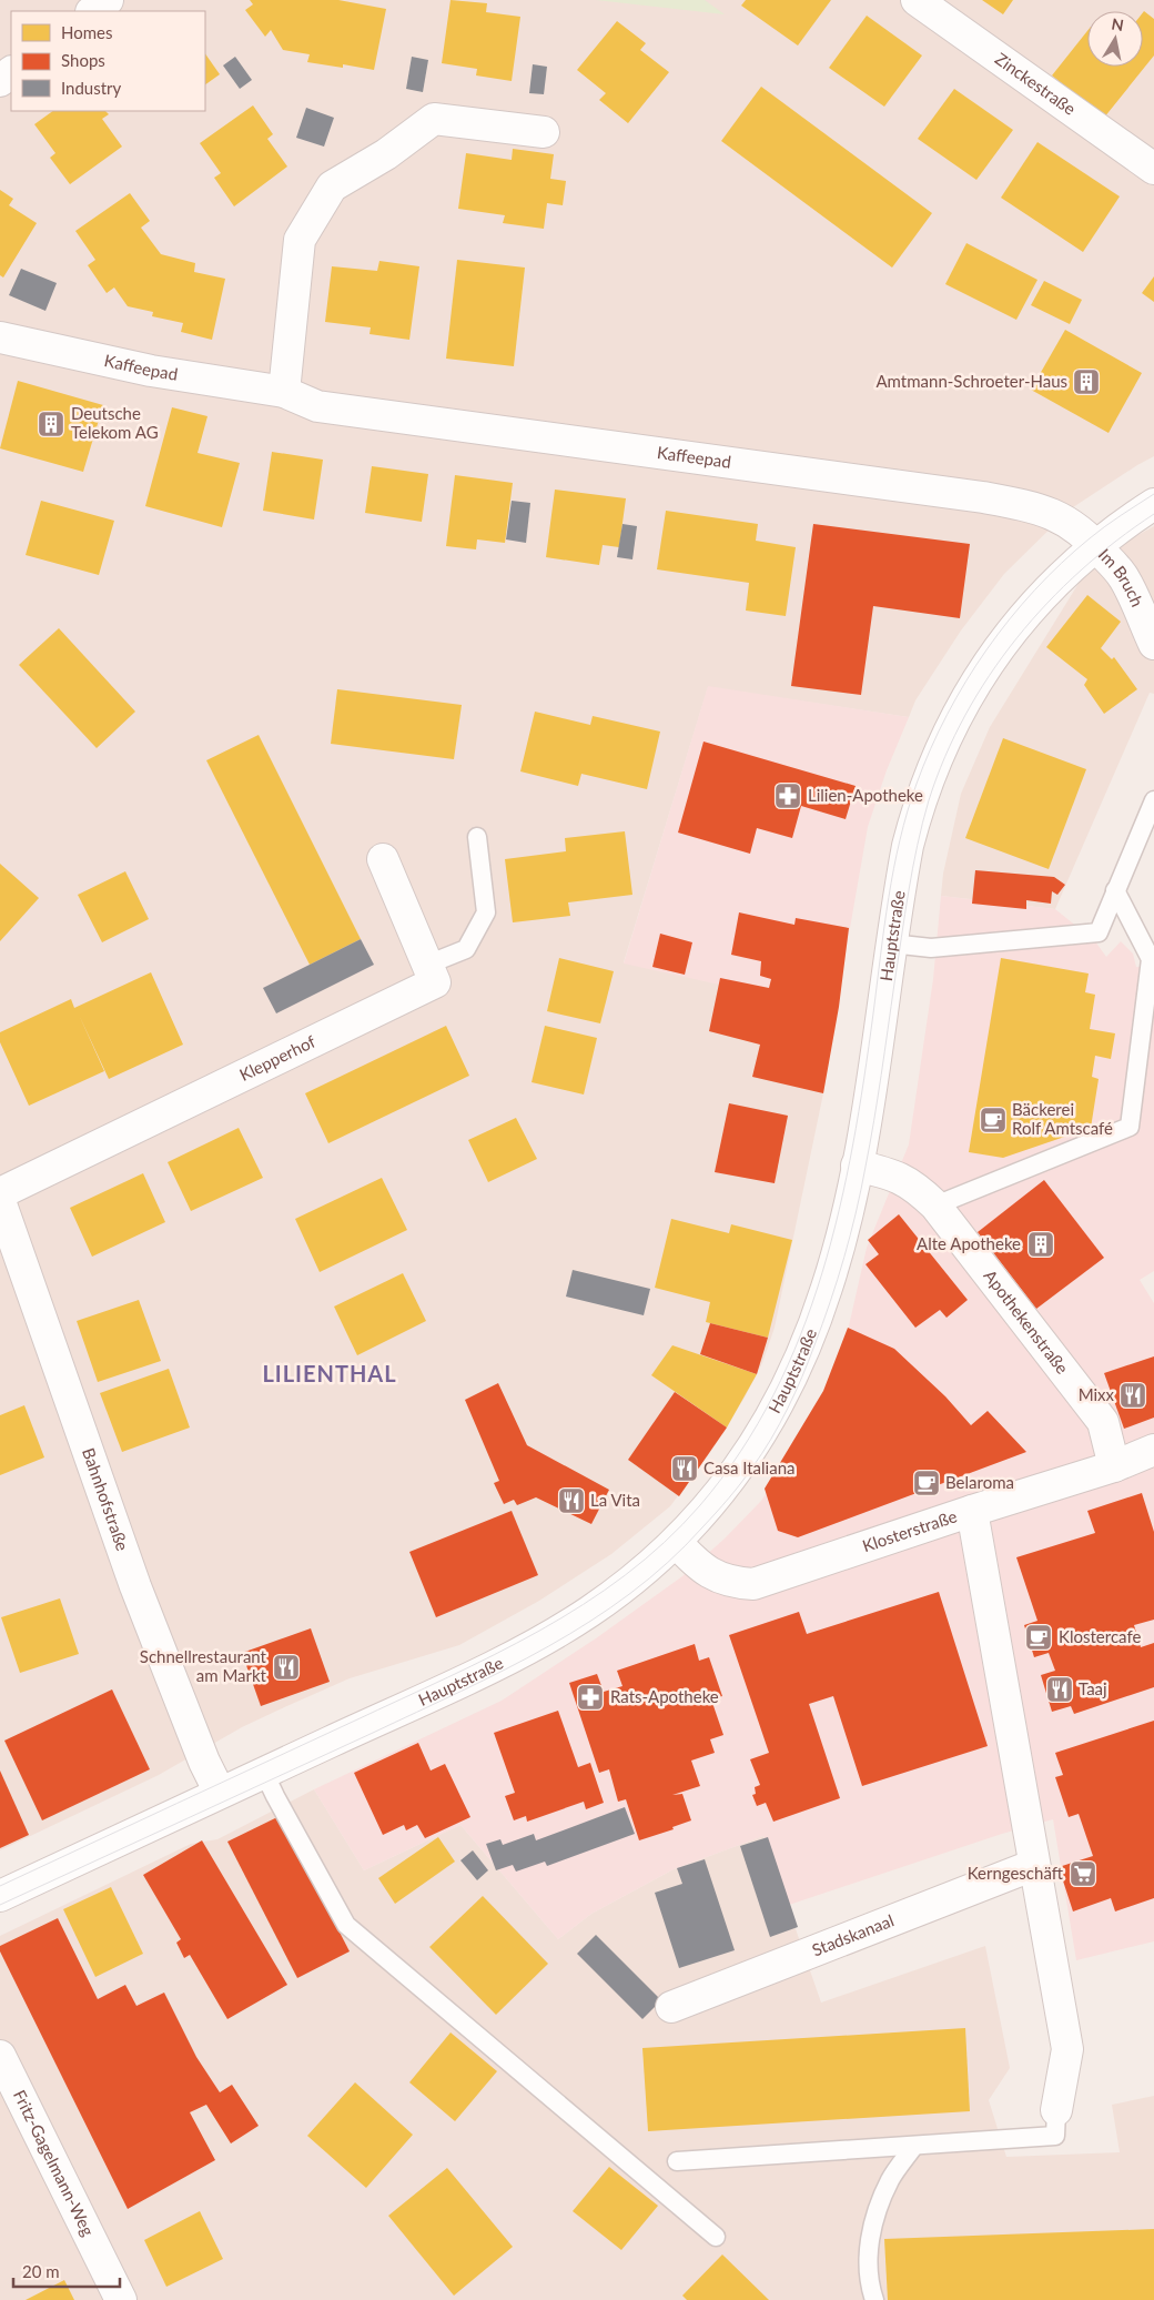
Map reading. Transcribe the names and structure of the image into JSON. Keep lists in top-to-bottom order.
{
  "streets": {
    "street": [
      "Zinckestraße",
      "Kaffeepad",
      "Im Bruch",
      "Hauptstraße",
      "Klepperhof",
      "Apothekenstraße",
      "Bahnhofstraße",
      "Klosterstraße",
      "Stadskanaal",
      "Fritz-Gagelmann-Weg"
    ]
  },
  "crossings": [
    ["Kaffeepad", "Im Bruch"],
    ["Kaffeepad", "Hauptstraße"],
    ["Im Bruch", "Hauptstraße"],
    ["Hauptstraße", "Apothekenstraße"],
    ["Hauptstraße", "Bahnhofstraße"],
    ["Hauptstraße", "Klosterstraße"],
    ["Apothekenstraße", "Klosterstraße"]
  ],
  "districts": ["LILIENTHAL"],
  "places": {
    "building": ["Amtmann-Schroeter-Haus", "Deutsche Telekom AG", "Alte Apotheke"],
    "pharmacy": ["Lilien-Apotheke", "Rats-Apotheke"],
    "cafe": ["Bäckerei Rolf Amtscafé", "Belaroma", "Klostercafe"],
    "restaurant": [
      "Mixx",
      "Casa Italiana",
      "La Vita",
      "Schnellrestaurant am Markt",
      "Taaj"
    ],
    "supermarket": ["Kerngeschäft"]
  },
  "legend": ["Homes", "Shops", "Industry"],
  "scale_bar": "20 m",
  "north": "top"
}
